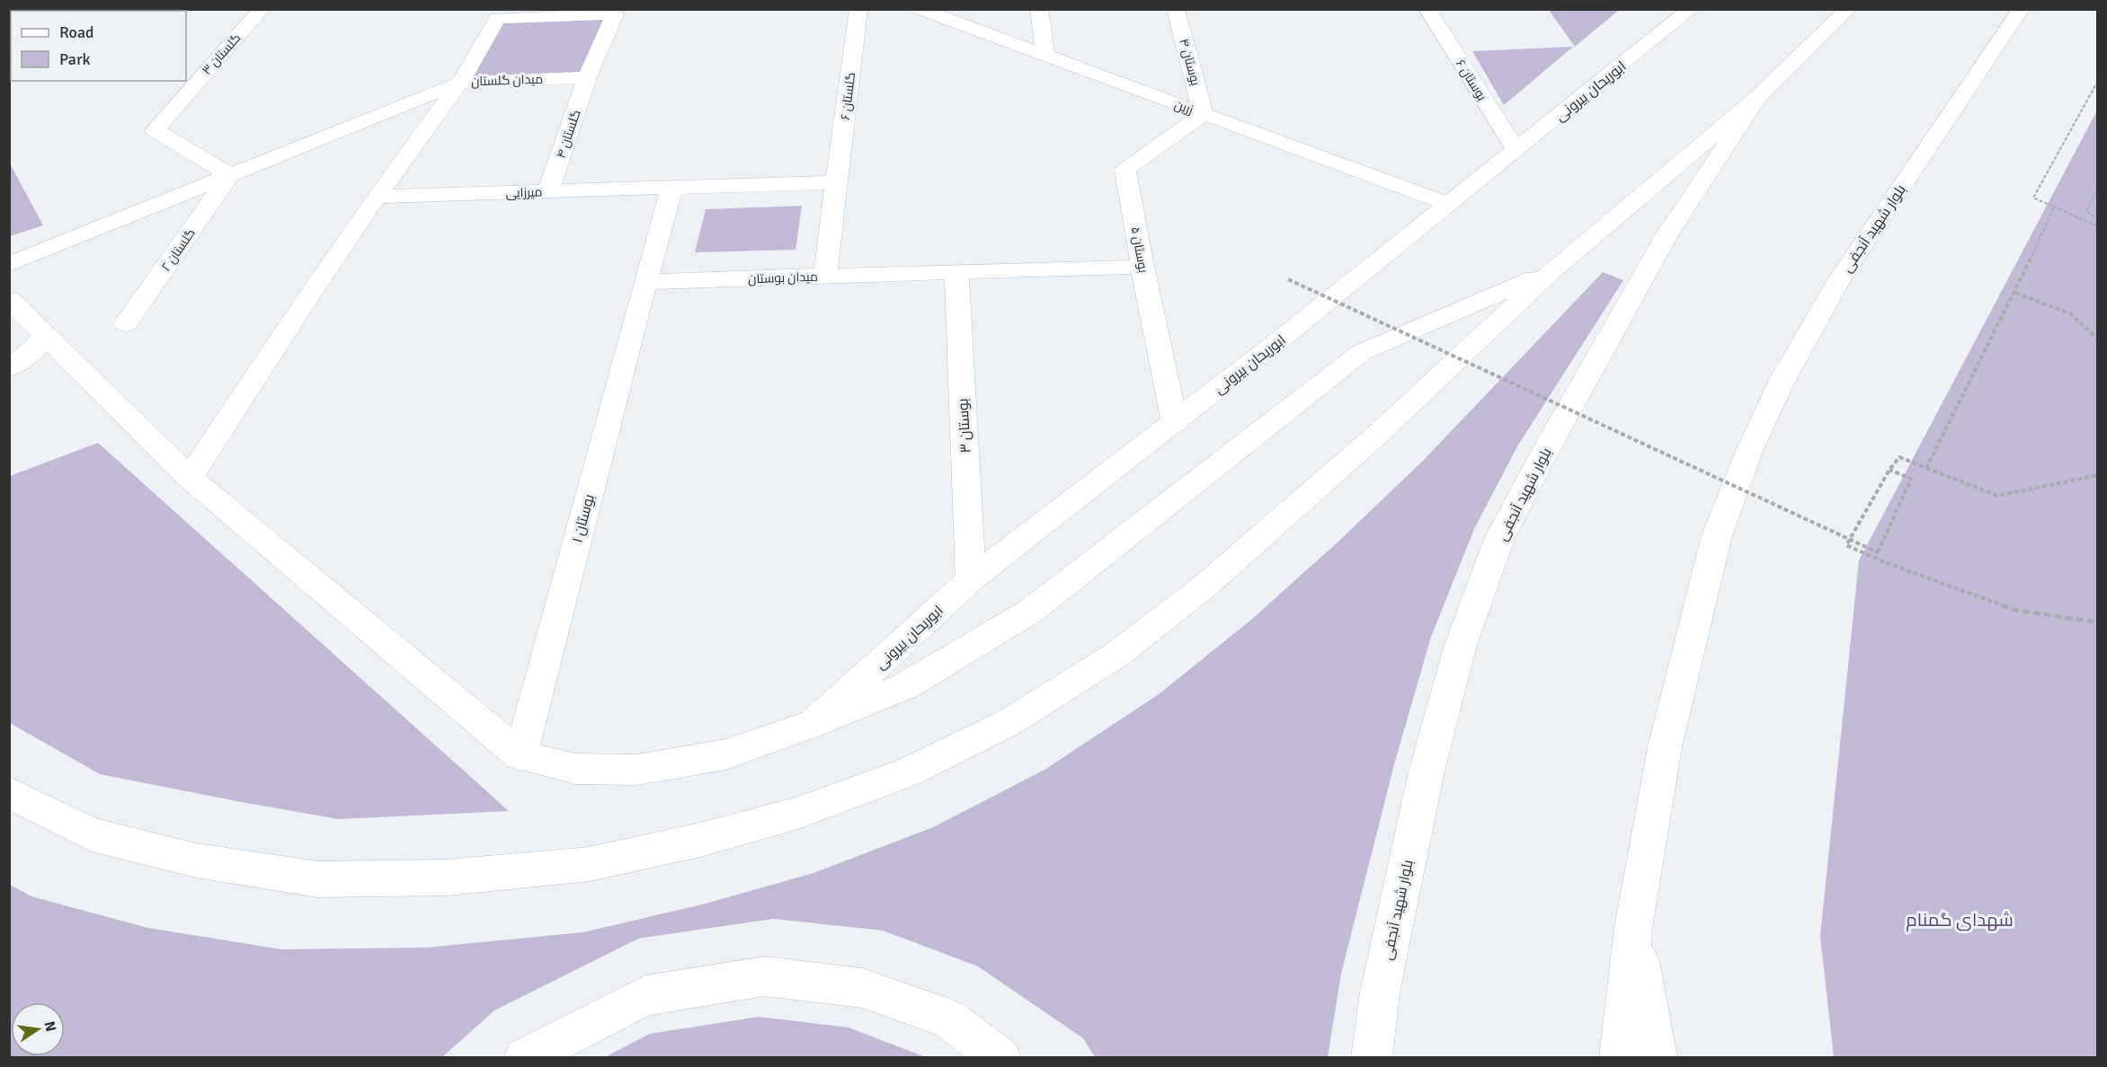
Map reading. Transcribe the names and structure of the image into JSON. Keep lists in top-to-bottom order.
{
  "streets": {
    "street": [
      "گلستان ۳",
      "بوستان ۴",
      "میدان گلستان",
      "بوستان ۶",
      "ابوریحان بیرونی",
      "گلستان ۶",
      "زرین",
      "گلستان ۴",
      "میرزایی",
      "بلوار شهید آنجفی",
      "گلستان ۲",
      "بوستان ۵",
      "میدان بوستان",
      "بوستان ۳",
      "بوستان ۱"
    ]
  },
  "crossings": [
    ["گلستان ۳", "گلستان ۲"],
    ["بوستان ۴", "زرین"],
    ["بوستان ۴", "بوستان ۵"],
    ["میدان گلستان", "گلستان ۴"],
    ["بوستان ۶", "ابوریحان بیرونی"],
    ["ابوریحان بیرونی", "زرین"],
    ["ابوریحان بیرونی", "بوستان ۵"],
    ["ابوریحان بیرونی", "بوستان ۳"],
    ["گلستان ۶", "میدان بوستان"],
    ["زرین", "بوستان ۵"],
    ["گلستان ۴", "میرزایی"],
    ["میدان بوستان", "بوستان ۱"]
  ],
  "parks": ["شهدای گمنام"],
  "legend": ["Road", "Park"],
  "north": "right"
}
